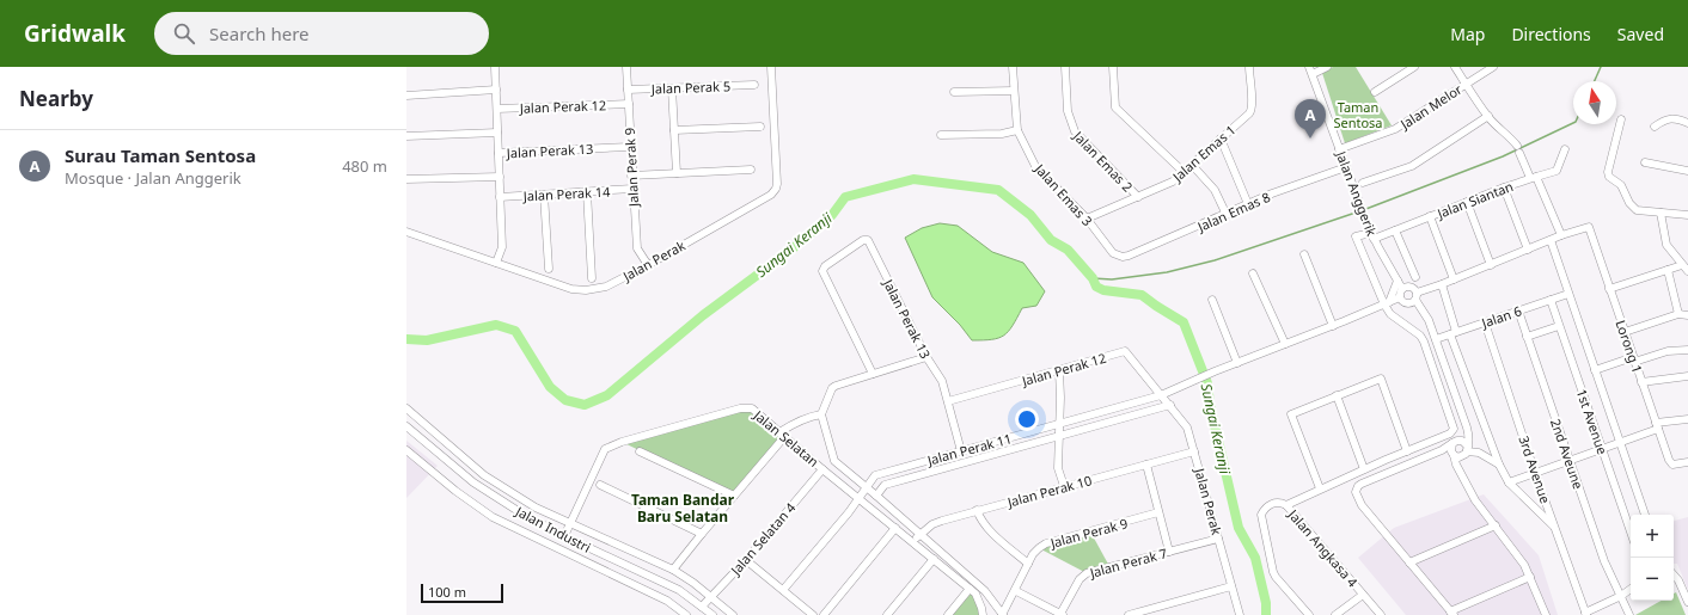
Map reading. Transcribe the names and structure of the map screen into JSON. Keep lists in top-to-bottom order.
{
  "streets": {
    "street": [
      "Jalan Perak 5",
      "Jalan Perak 12",
      "Jalan Melor",
      "Jalan Perak 13",
      "Jalan Emas 1",
      "Jalan Emas 2",
      "Jalan Perak 9",
      "Jalan Perak 14",
      "Jalan Anggerik",
      "Jalan Emas 3",
      "Jalan Siantan",
      "Jalan Emas 8",
      "Jalan Perak",
      "Jalan 6",
      "Lorong 1",
      "1st Avenue",
      "Jalan Selatan",
      "Jalan Perak 11",
      "2nd Aveune",
      "3rd Avenue",
      "Jalan Perak 10",
      "Jalan Industri",
      "Jalan Selatan 4",
      "Jalan Angkasa 4",
      "Jalan Perak 7"
    ]
  },
  "crossings": [
    ["Jalan Perak 5", "Jalan Perak 9"],
    ["Jalan Perak 12", "Jalan Perak 13"],
    ["Jalan Perak 12", "Jalan Perak 9"],
    ["Jalan Perak 12", "Jalan Perak"],
    ["Jalan Perak 12", "Jalan Perak 11"],
    ["Jalan Melor", "Jalan Anggerik"],
    ["Jalan Perak 13", "Jalan Perak 9"],
    ["Jalan Perak 13", "Jalan Perak 11"],
    ["Jalan Emas 1", "Jalan Emas 2"],
    ["Jalan Emas 1", "Jalan Emas 3"],
    ["Jalan Perak 9", "Jalan Perak 14"],
    ["Jalan Perak 9", "Jalan Perak"],
    ["Jalan Anggerik", "Jalan Siantan"],
    ["Jalan Anggerik", "Jalan Emas 8"],
    ["Jalan Anggerik", "Jalan Perak 11"],
    ["Jalan Emas 3", "Jalan Emas 8"],
    ["Jalan Siantan", "Jalan Perak 11"],
    ["Jalan Perak", "Jalan Perak 11"],
    ["Jalan Perak", "Jalan Perak 10"],
    ["Jalan Perak", "Jalan Perak 7"],
    ["Jalan 6", "1st Avenue"],
    ["Jalan 6", "2nd Aveune"],
    ["Jalan 6", "3rd Avenue"],
    ["Jalan Selatan", "Jalan Perak 11"],
    ["Jalan Selatan", "Jalan Perak 10"],
    ["Jalan Selatan", "Jalan Industri"],
    ["Jalan Selatan", "Jalan Selatan 4"],
    ["Jalan Industri", "Jalan Selatan 4"]
  ],
  "districts": ["Taman Bandar Baru Selatan"],
  "water": ["Sungai Keranji"],
  "parks": ["Taman Sentosa"],
  "scale_bar": "100 m",
  "north": "top",
  "page": {
    "header": "Gridwalk",
    "search": "Search here",
    "nav": ["Map", "Directions", "Saved"],
    "heading": "Nearby",
    "pins": "A",
    "list": [
      {
        "mark": "A",
        "name": "Surau Taman Sentosa",
        "note": "Mosque · Jalan Anggerik",
        "value": "480 m"
      }
    ],
    "map_buttons": ["+", "−"],
    "scale": "100 m"
  }
}
